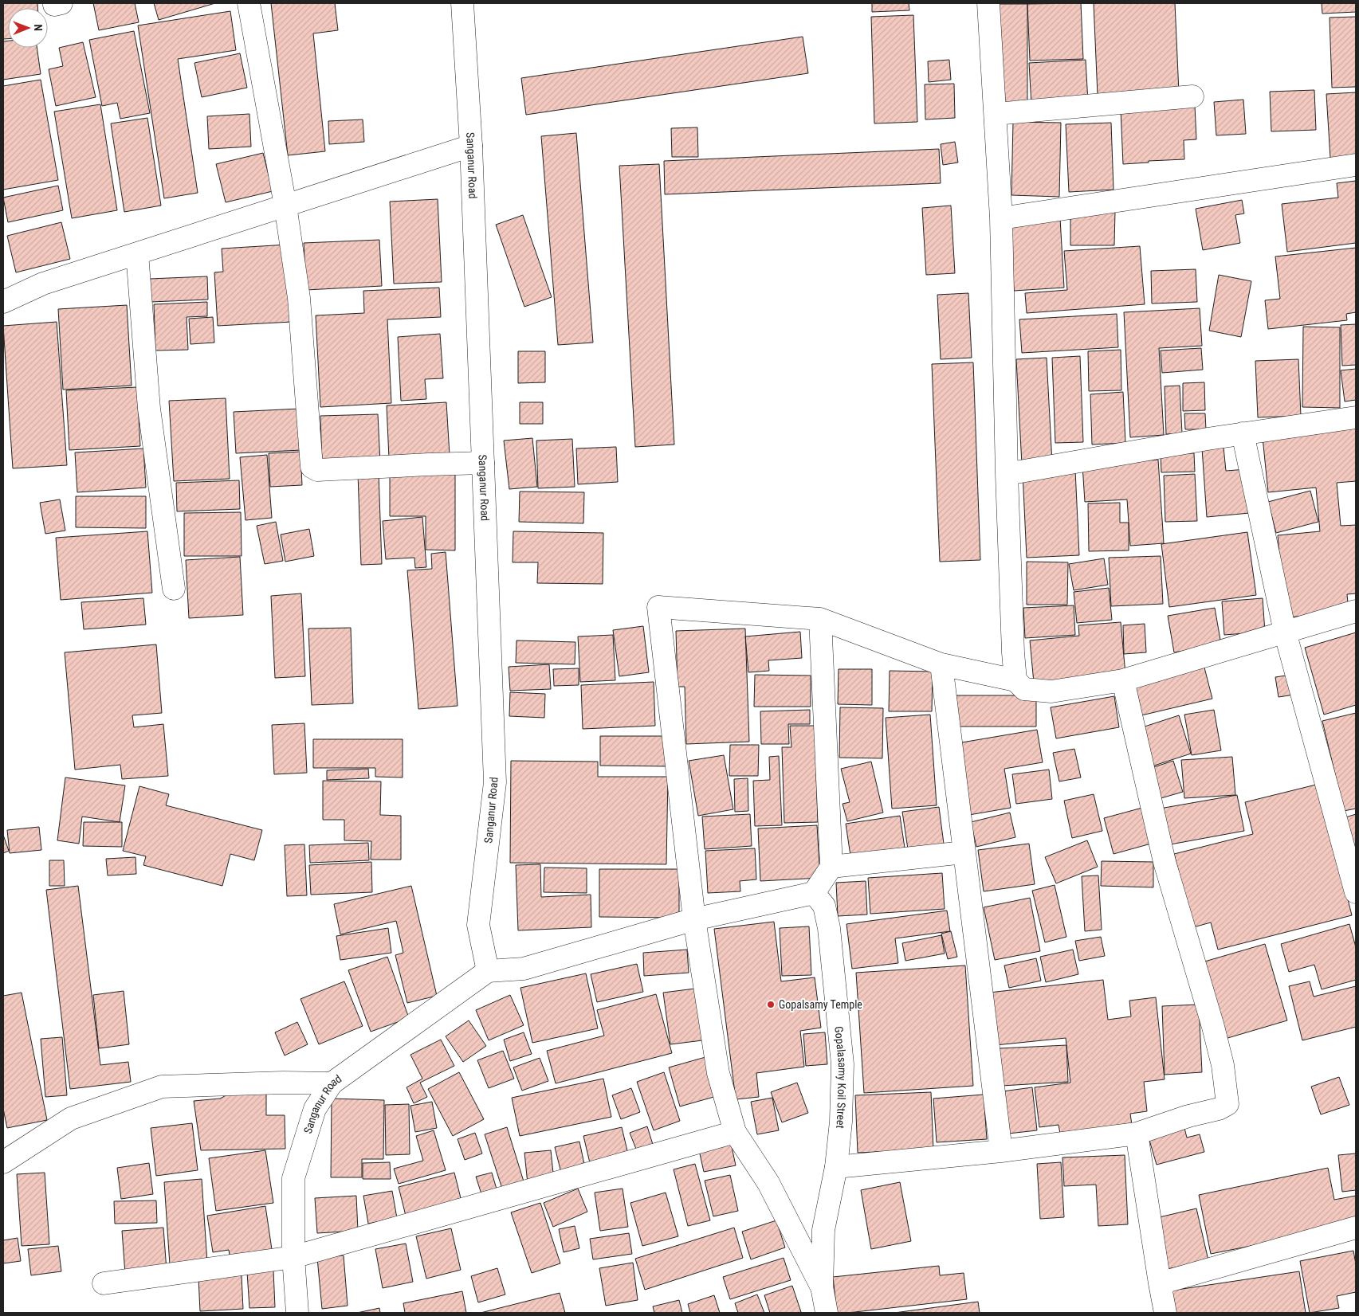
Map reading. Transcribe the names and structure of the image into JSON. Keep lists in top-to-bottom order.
{
  "streets": {
    "street": ["Sanganur Road", "Gopalasamy Koil Street"]
  },
  "places": ["Gopalsamy Temple"],
  "north": "right"
}
